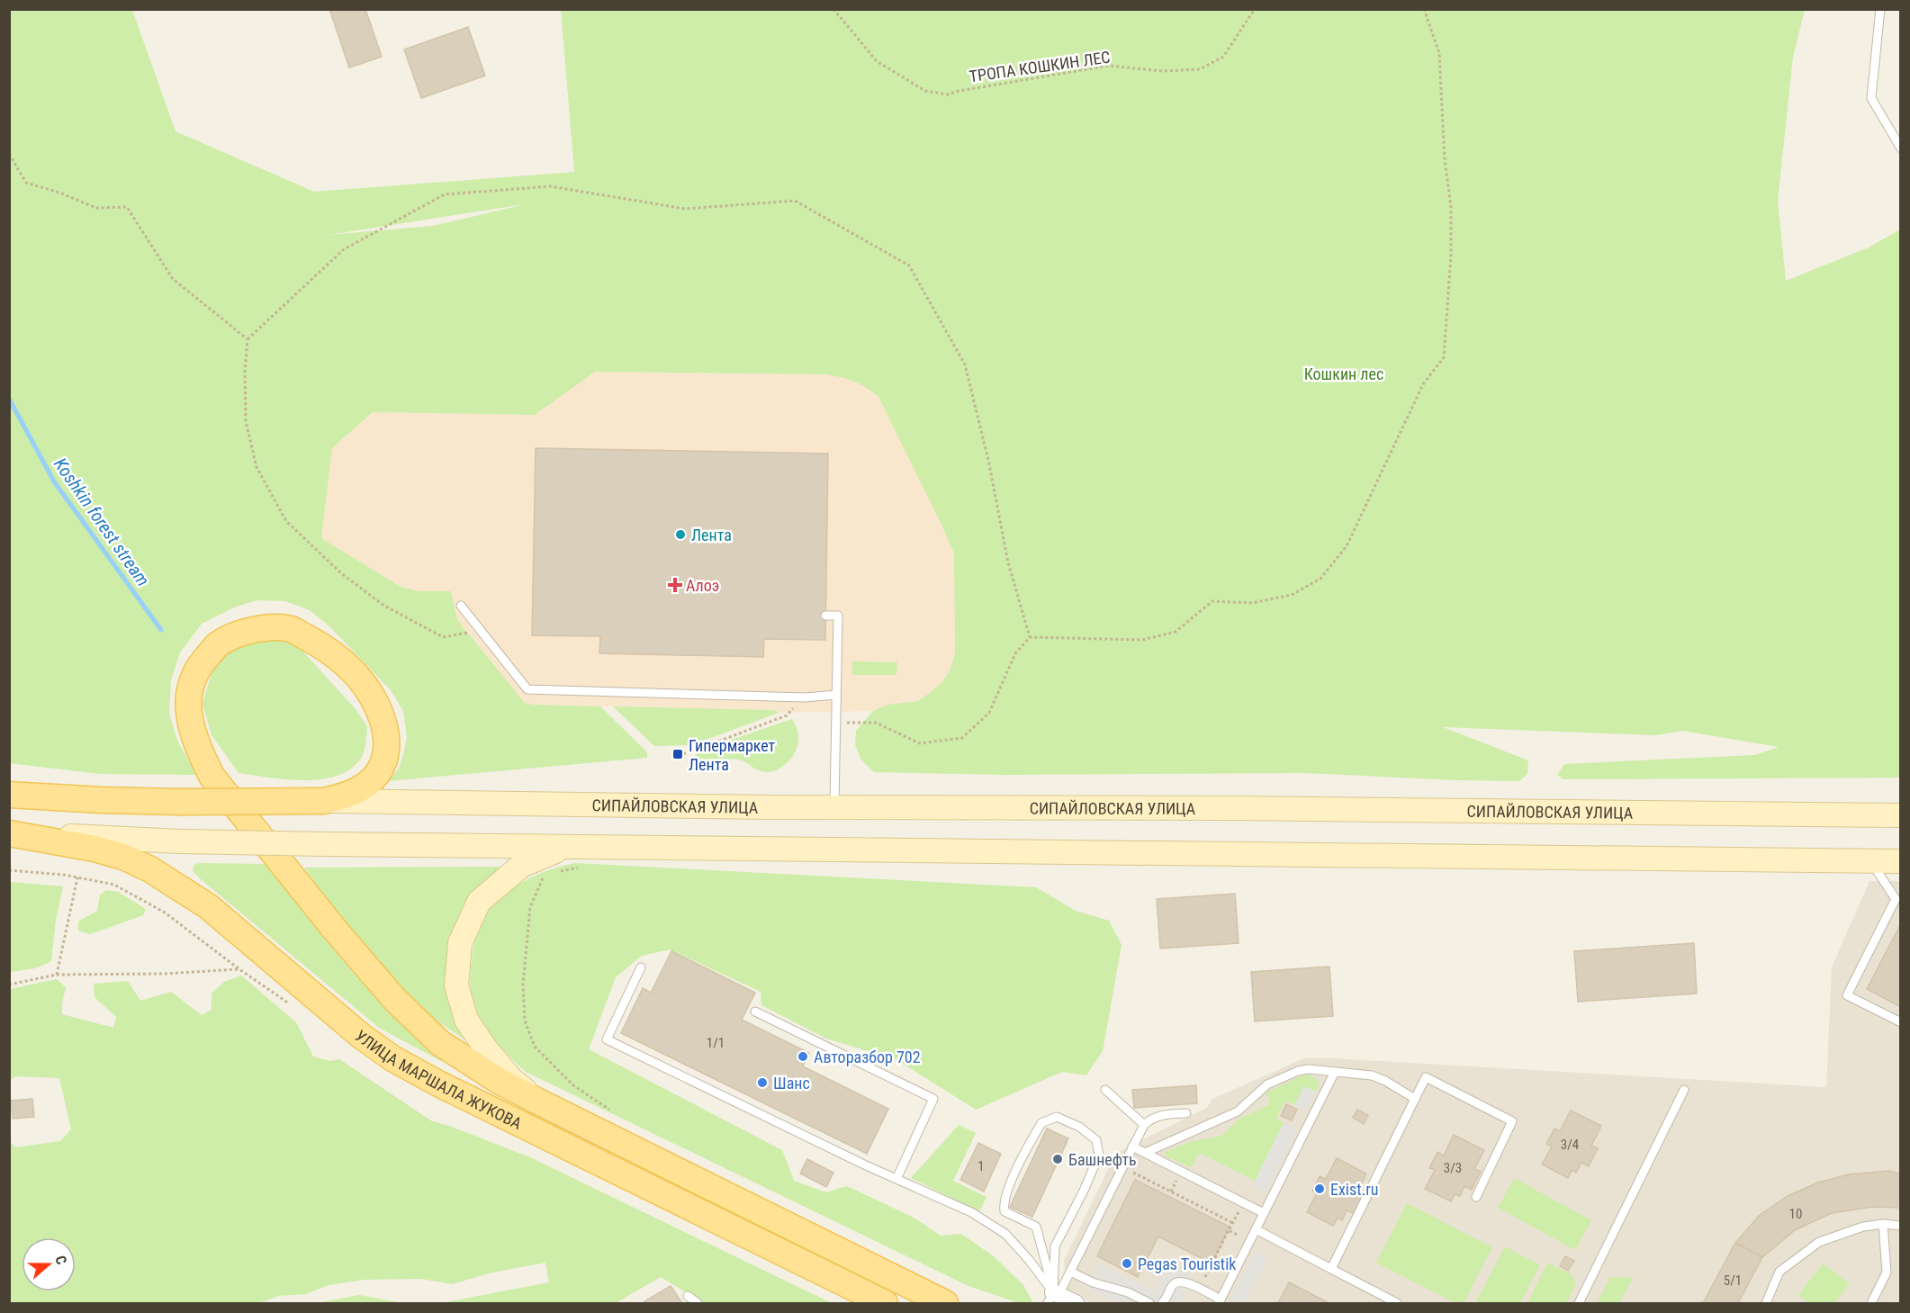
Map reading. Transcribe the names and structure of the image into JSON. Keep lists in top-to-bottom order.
{
  "streets": {
    "main road": ["СИПАЙЛОВСКАЯ УЛИЦА", "УЛИЦА МАРШАЛА ЖУКОВА"],
    "path": ["ТРОПА КОШКИН ЛЕС"]
  },
  "crossings": [
    ["СИПАЙЛОВСКАЯ УЛИЦА", "УЛИЦА МАРШАЛА ЖУКОВА"]
  ],
  "water": ["Koshkin forest stream"],
  "parks": ["Кошкин лес"],
  "places": {
    "other": [
      "Лента",
      "Авторазбор 702",
      "Шанс",
      "Башнефть",
      "Exist.ru",
      "Pegas Touristik"
    ],
    "health": ["Алоэ"],
    "transit": ["Гипермаркет Лента"]
  },
  "house_numbers": [
    "1/1",
    "3/4",
    "1",
    "3/3",
    "10",
    "5/1"
  ],
  "north": "right"
}
